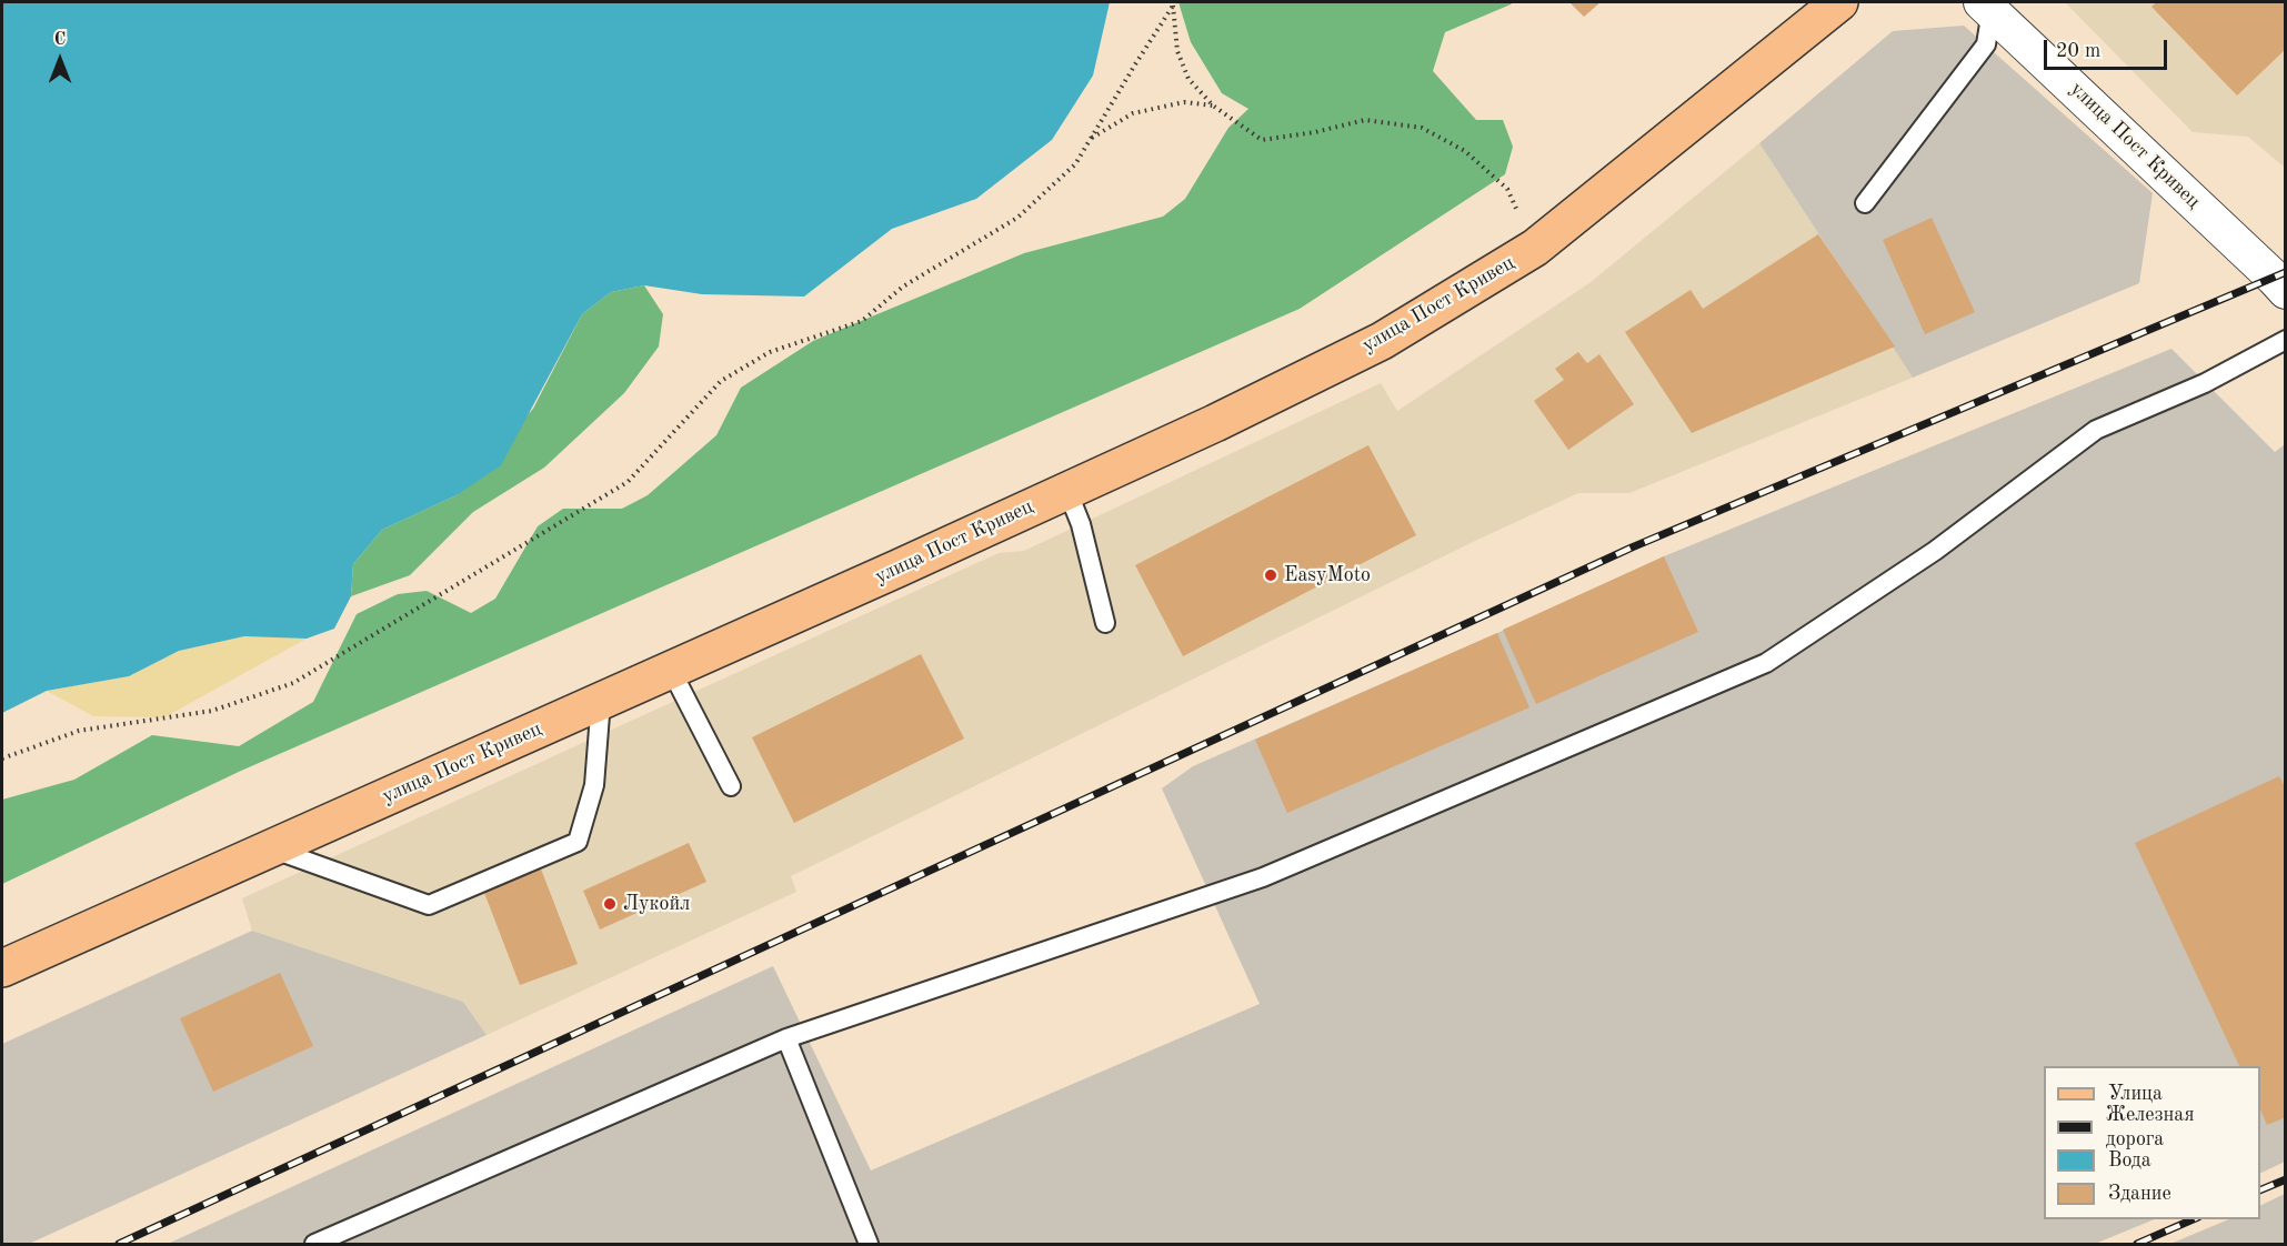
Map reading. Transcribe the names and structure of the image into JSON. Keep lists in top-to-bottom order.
{
  "streets": {
    "main road": ["улица Пост Кривец"]
  },
  "places": ["EasyMoto", "Лукойл"],
  "legend": [
    "Улица",
    "Железная дорога",
    "Вода",
    "Здание"
  ],
  "scale_bar": "20 m",
  "north": "top"
}
